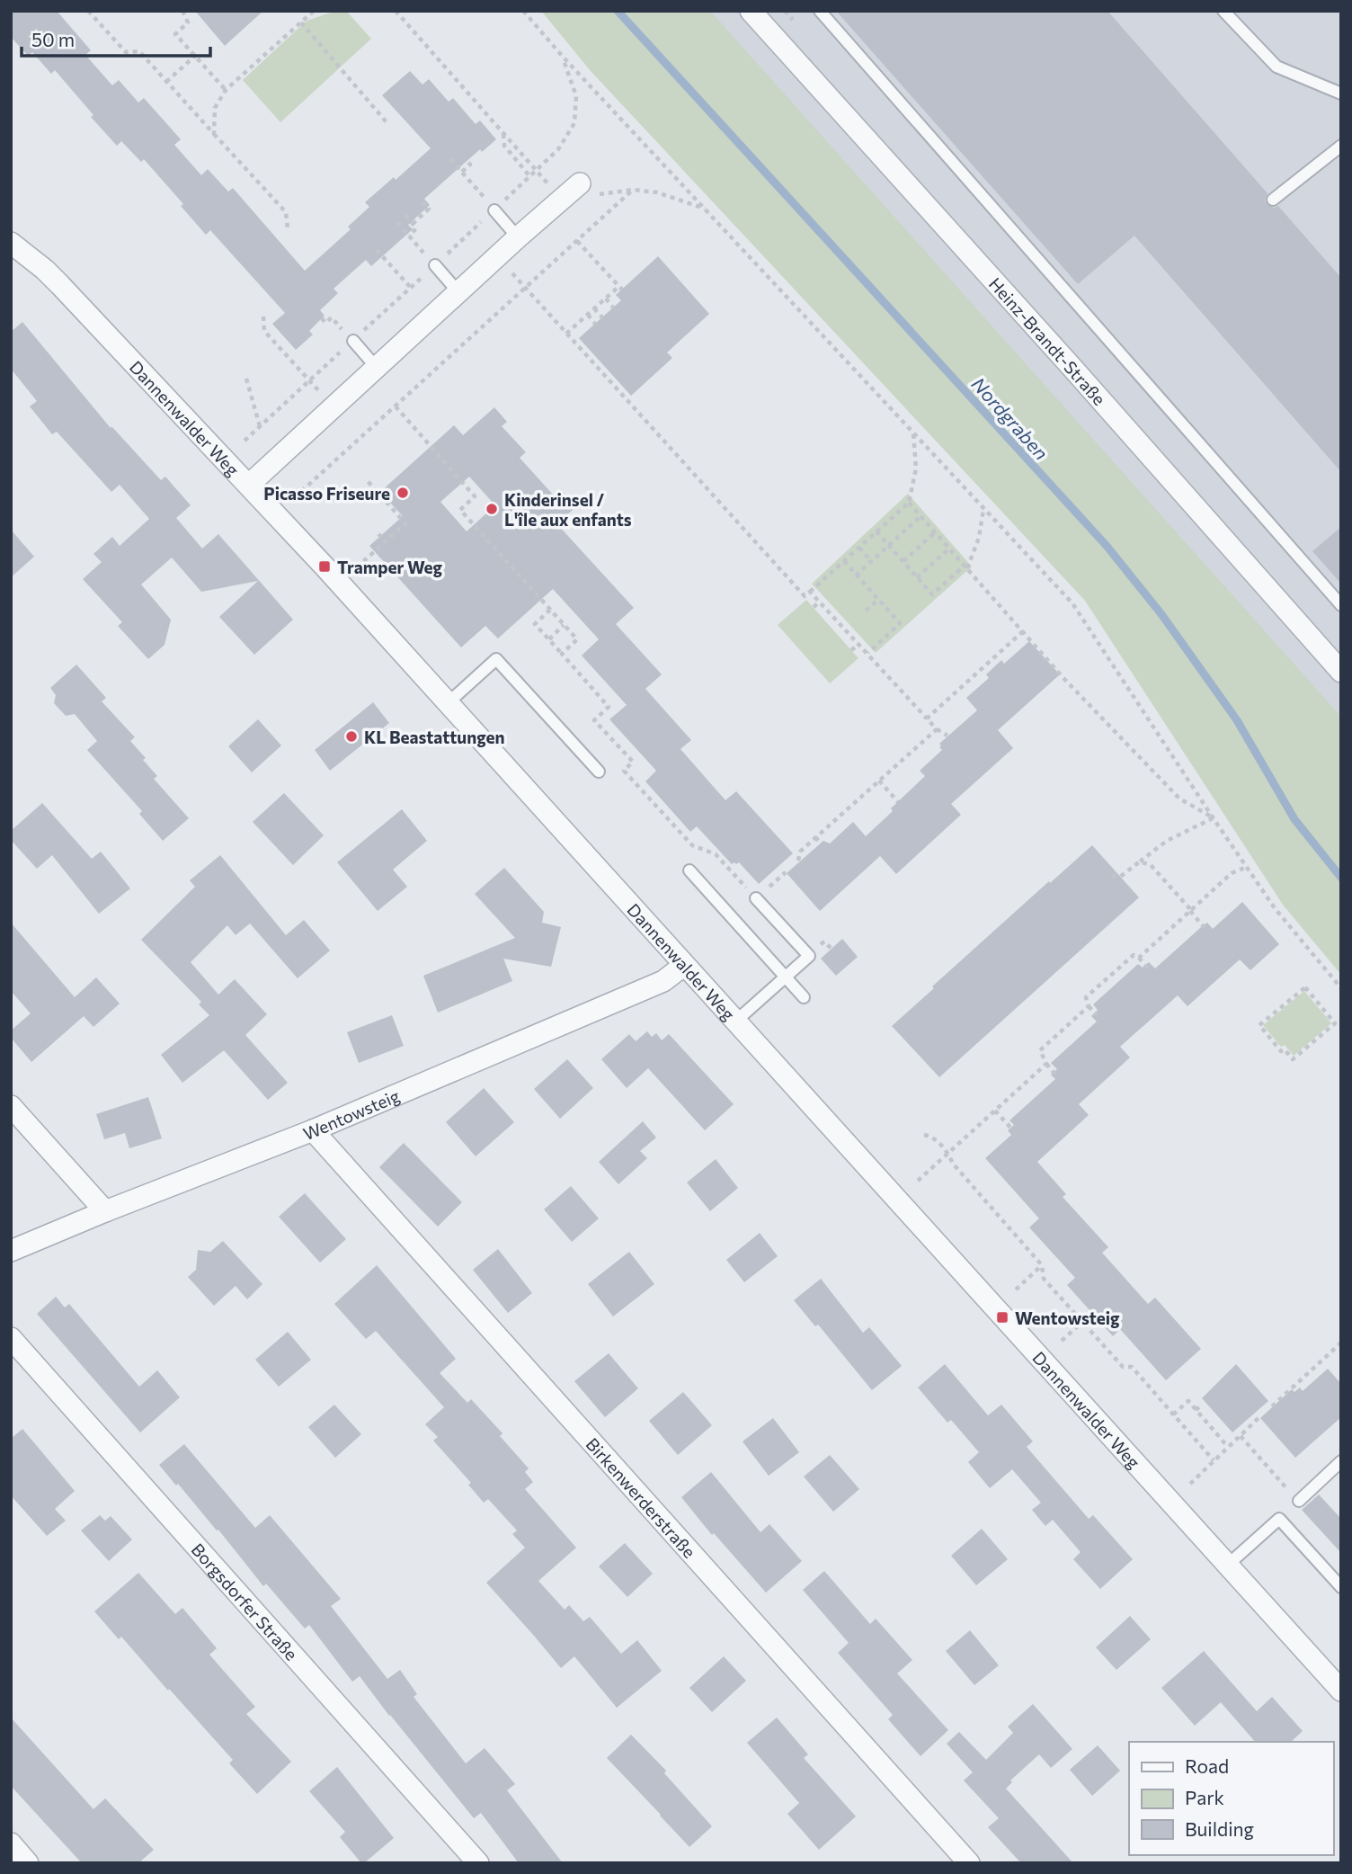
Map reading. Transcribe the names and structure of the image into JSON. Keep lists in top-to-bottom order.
{
  "streets": {
    "street": [
      "Heinz-Brandt-Straße",
      "Dannenwalder Weg",
      "Wentowsteig",
      "Birkenwerderstraße",
      "Borgsdorfer Straße"
    ]
  },
  "crossings": [
    ["Dannenwalder Weg", "Wentowsteig"],
    ["Wentowsteig", "Birkenwerderstraße"]
  ],
  "water": ["Nordgraben"],
  "places": {
    "other": ["Picasso Friseure", "Kinderinsel / L'île aux enfants", "KL Beastattungen"],
    "transit": ["Tramper Weg", "Wentowsteig"]
  },
  "legend": ["Road", "Park", "Building"],
  "scale_bar": "50 m"
}
